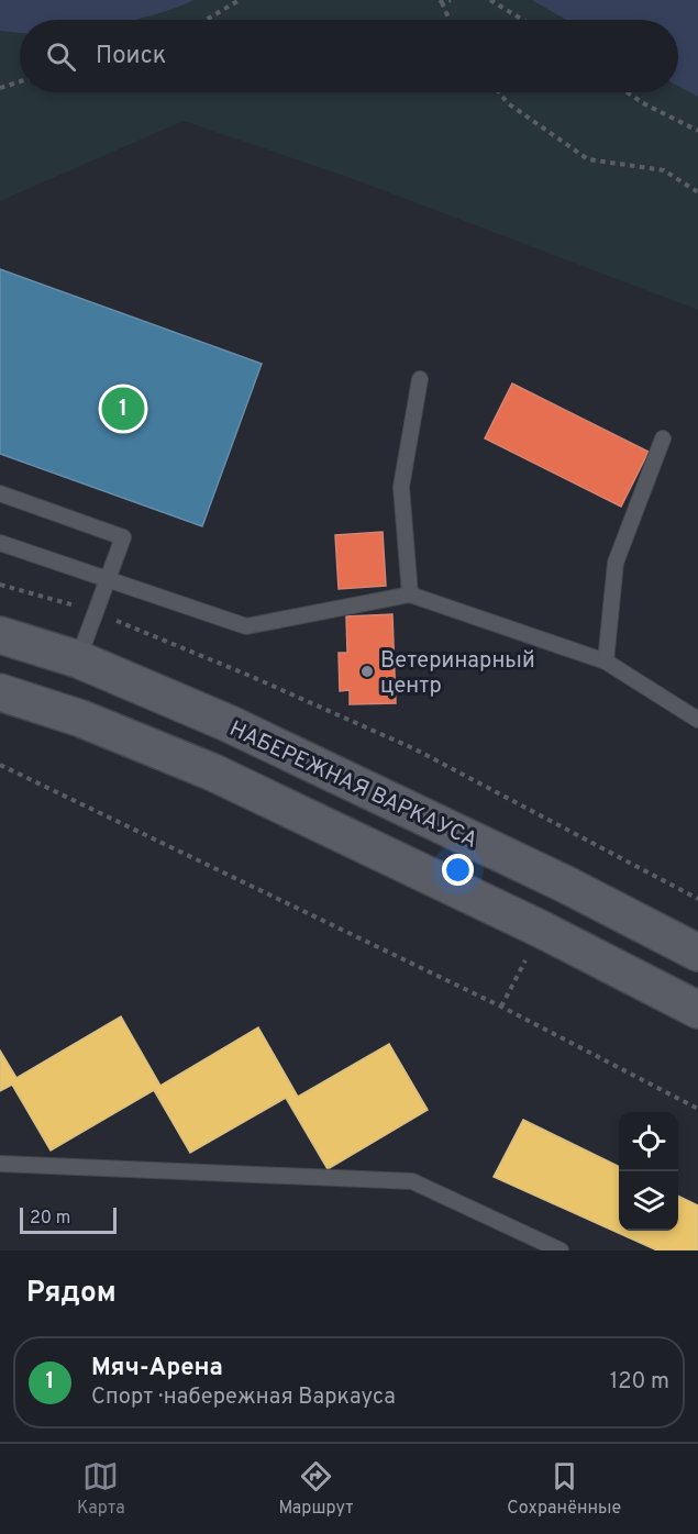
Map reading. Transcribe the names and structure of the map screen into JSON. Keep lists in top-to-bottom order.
{
  "streets": {
    "main road": ["НАБЕРЕЖНАЯ ВАРКАУСА"]
  },
  "places": ["Ветеринарный центр"],
  "scale_bar": "20 m",
  "page": {
    "search": "Поиск",
    "pins": "1",
    "scale": "20 m",
    "heading": "Рядом",
    "list": [
      {
        "mark": "1",
        "name": "Мяч-Арена",
        "note": "Спорт · набережная Варкауса",
        "value": "120 m"
      }
    ],
    "nav": ["Карта", "Маршрут", "Сохранённые"]
  }
}
